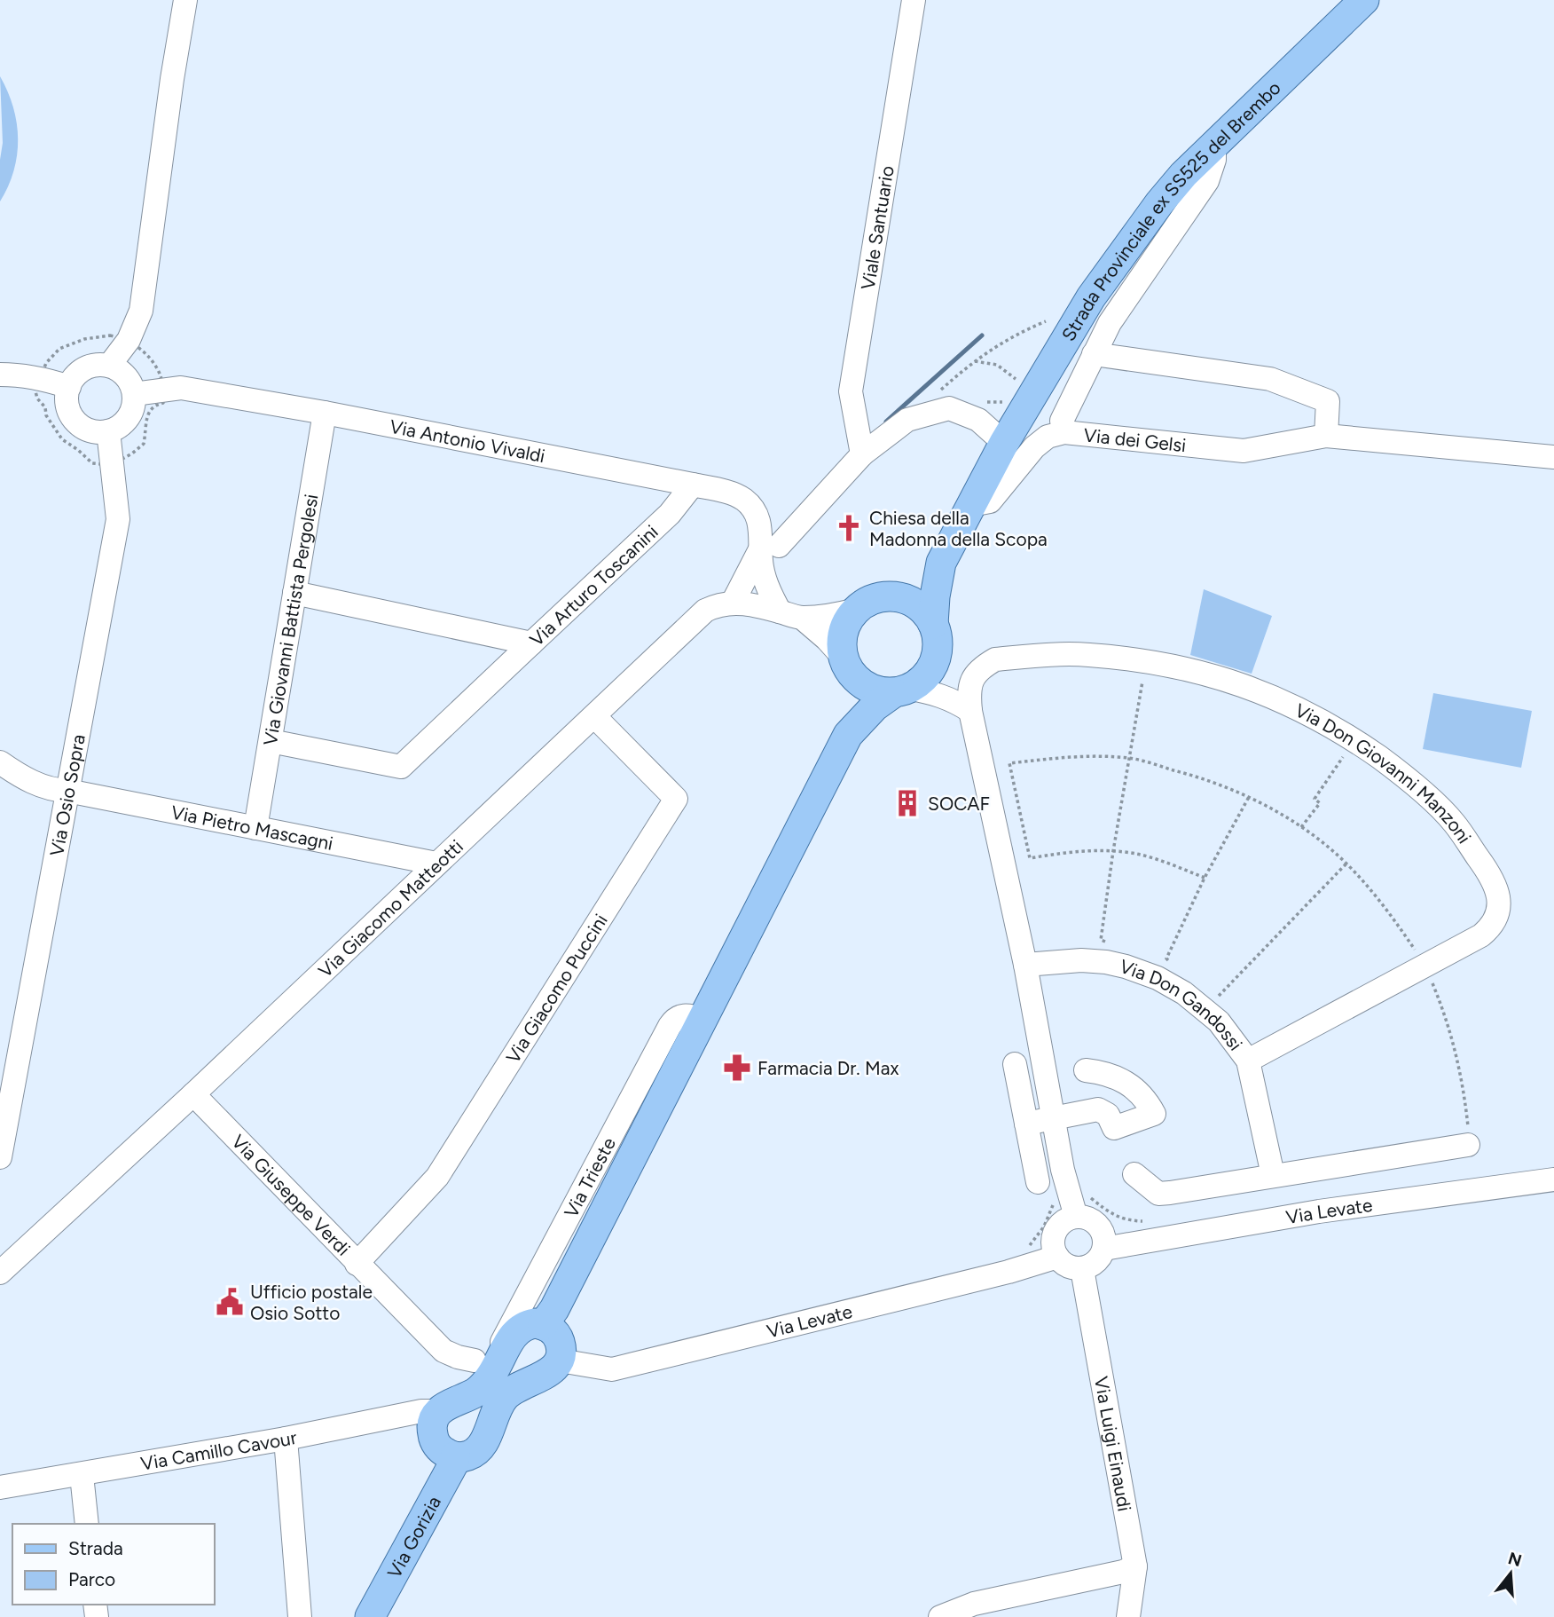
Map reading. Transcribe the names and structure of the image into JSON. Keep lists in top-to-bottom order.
{
  "streets": {
    "main road": ["Strada Provinciale ex SS525 del Brembo", "Via Trieste", "Via Gorizia"],
    "street": [
      "Viale Santuario",
      "Via dei Gelsi",
      "Via Antonio Vivaldi",
      "Via Arturo Toscanini",
      "Via Giovanni Battista Pergolesi",
      "Via Don Giovanni Manzoni",
      "Via Osio Sopra",
      "Via Pietro Mascagni",
      "Via Giacomo Matteotti",
      "Via Giacomo Puccini",
      "Via Don Gandossi",
      "Via Giuseppe Verdi",
      "Via Levate",
      "Via Luigi Einaudi",
      "Via Camillo Cavour"
    ]
  },
  "crossings": [
    ["Strada Provinciale ex SS525 del Brembo", "Via dei Gelsi"],
    ["Via Antonio Vivaldi", "Via Arturo Toscanini"],
    ["Via Antonio Vivaldi", "Via Giovanni Battista Pergolesi"],
    ["Via Antonio Vivaldi", "Via Osio Sopra"],
    ["Via Antonio Vivaldi", "Via Giacomo Matteotti"],
    ["Via Arturo Toscanini", "Via Giovanni Battista Pergolesi"],
    ["Via Giovanni Battista Pergolesi", "Via Pietro Mascagni"],
    ["Via Don Giovanni Manzoni", "Via Don Gandossi"],
    ["Via Don Giovanni Manzoni", "Via Levate"],
    ["Via Don Giovanni Manzoni", "Via Luigi Einaudi"],
    ["Via Osio Sopra", "Via Pietro Mascagni"],
    ["Via Pietro Mascagni", "Via Giacomo Matteotti"],
    ["Via Giacomo Matteotti", "Via Giacomo Puccini"],
    ["Via Giacomo Matteotti", "Via Giuseppe Verdi"],
    ["Via Giacomo Puccini", "Via Giuseppe Verdi"],
    ["Via Trieste", "Via Giuseppe Verdi"],
    ["Via Levate", "Via Luigi Einaudi"]
  ],
  "places": {
    "church": ["Chiesa della Madonna della Scopa"],
    "building": ["SOCAF"],
    "pharmacy": ["Farmacia Dr. Max"],
    "public building": ["Ufficio postale Osio Sotto"]
  },
  "legend": ["Strada", "Parco"],
  "north": "top"
}
